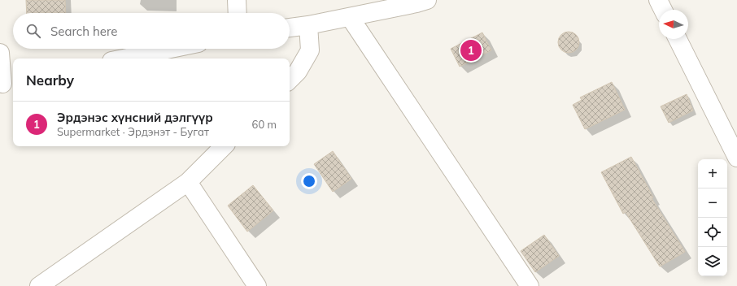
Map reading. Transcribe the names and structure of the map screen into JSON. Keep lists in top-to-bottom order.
{
  "north": "left",
  "page": {
    "search": "Search here",
    "pins": "1",
    "heading": "Nearby",
    "list": [
      {
        "mark": "1",
        "name": "Эрдэнэс хүнсний дэлгүүр",
        "note": "Supermarket · Эрдэнэт - Бугат",
        "value": "60 m"
      }
    ],
    "map_buttons": ["+", "−"]
  }
}
